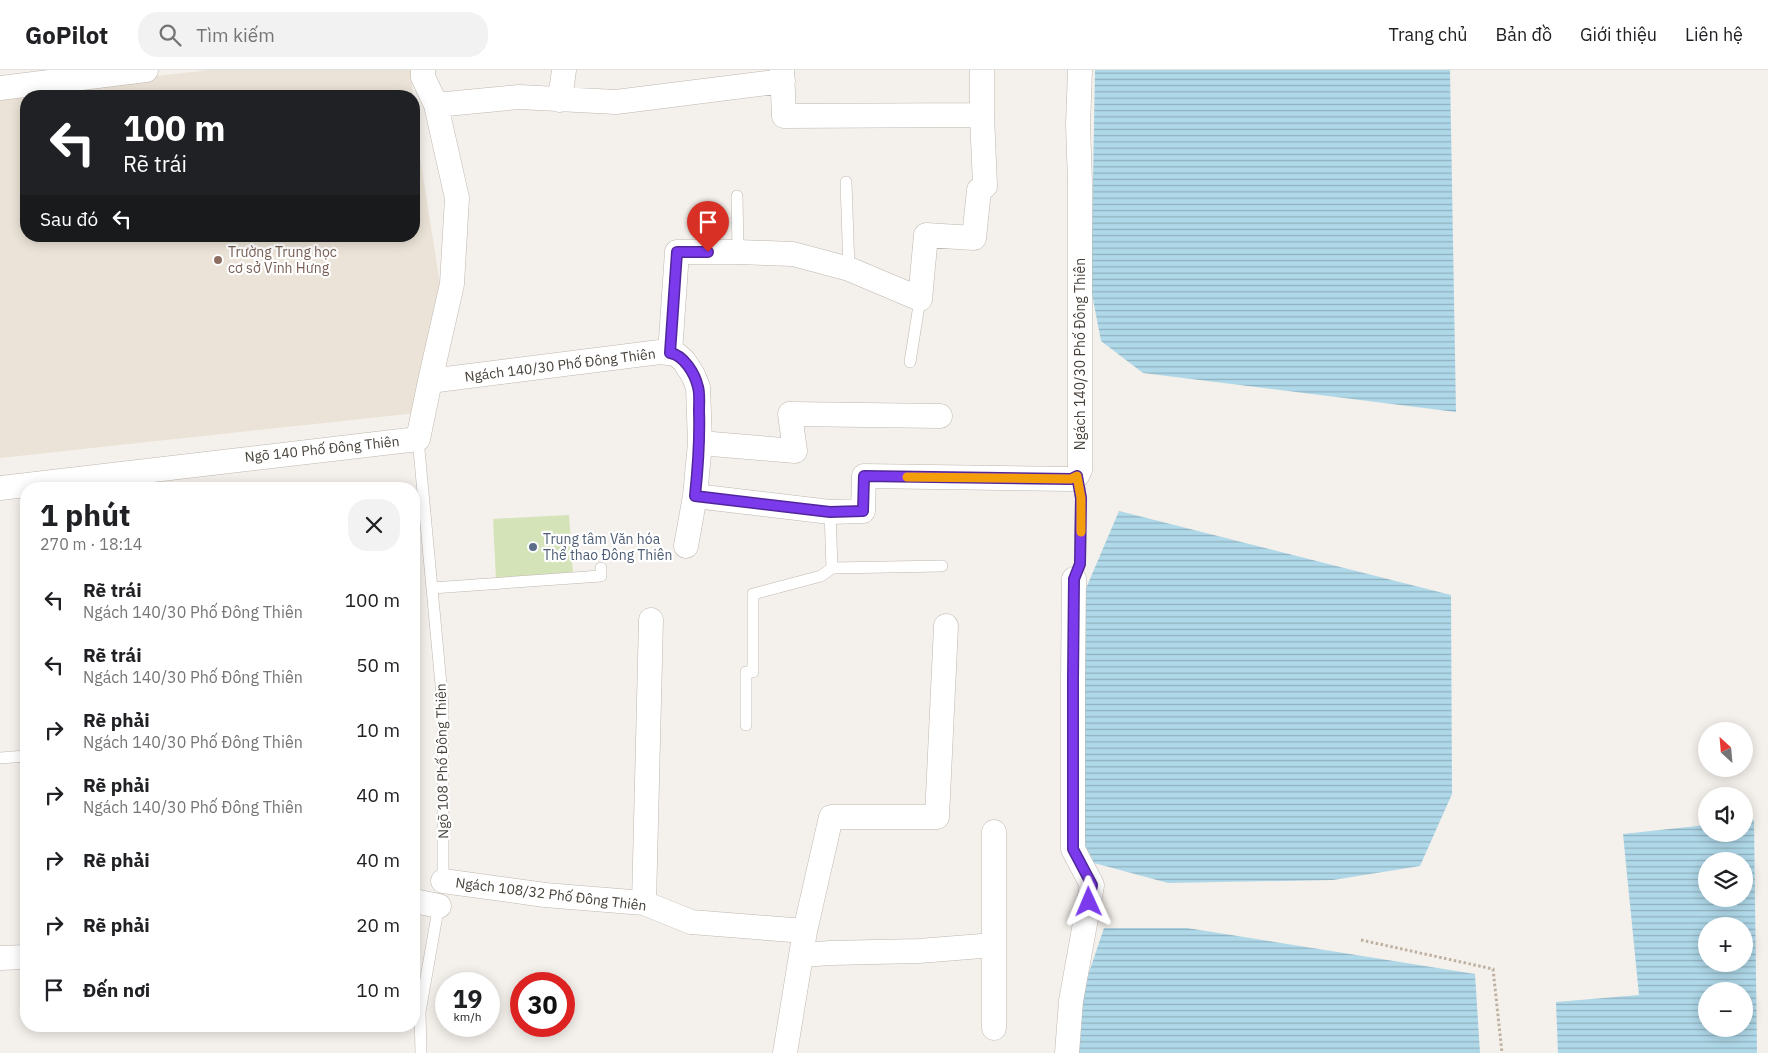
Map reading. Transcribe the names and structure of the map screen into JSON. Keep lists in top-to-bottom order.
{
  "streets": {
    "street": ["Ngách 140/30 Phố Đông Thiên", "Ngõ 140 Phố Đông Thiên", "Ngách 108/32 Phố Đông Thiên"],
    "lane": ["Ngõ 108 Phố Đông Thiên"]
  },
  "crossings": [
    ["Ngách 140/30 Phố Đông Thiên", "Ngõ 140 Phố Đông Thiên"],
    ["Ngõ 140 Phố Đông Thiên", "Ngõ 108 Phố Đông Thiên"],
    ["Ngõ 108 Phố Đông Thiên", "Ngách 108/32 Phố Đông Thiên"]
  ],
  "places": ["Trường Trung học cơ sở Vĩnh Hưng", "Trung tâm Văn hóa Thể thao Đông Thiên"],
  "north": "top left",
  "page": {
    "header": "GoPilot",
    "search": "Tìm kiếm",
    "nav": [
      "Trang chủ",
      "Bản đồ",
      "Giới thiệu",
      "Liên hệ"
    ],
    "turn": ["100 m", "Rẽ trái"],
    "then": "Sau đó",
    "heading": ["1 phút", "270 m · 18:14"],
    "list": [
      {
        "name": "Rẽ trái",
        "note": "Ngách 140/30 Phố Đông Thiên",
        "value": "100 m"
      },
      {
        "name": "Rẽ trái",
        "note": "Ngách 140/30 Phố Đông Thiên",
        "value": "50 m"
      },
      {
        "name": "Rẽ phải",
        "note": "Ngách 140/30 Phố Đông Thiên",
        "value": "10 m"
      },
      {
        "name": "Rẽ phải",
        "note": "Ngách 140/30 Phố Đông Thiên",
        "value": "40 m"
      },
      {
        "name": "Rẽ phải",
        "value": "40 m"
      },
      {
        "name": "Rẽ phải",
        "value": "20 m"
      },
      {
        "name": "Đến nơi",
        "value": "10 m"
      }
    ],
    "map_buttons": ["+", "−"],
    "speed": "19 km/h",
    "limit": "30"
  }
}
